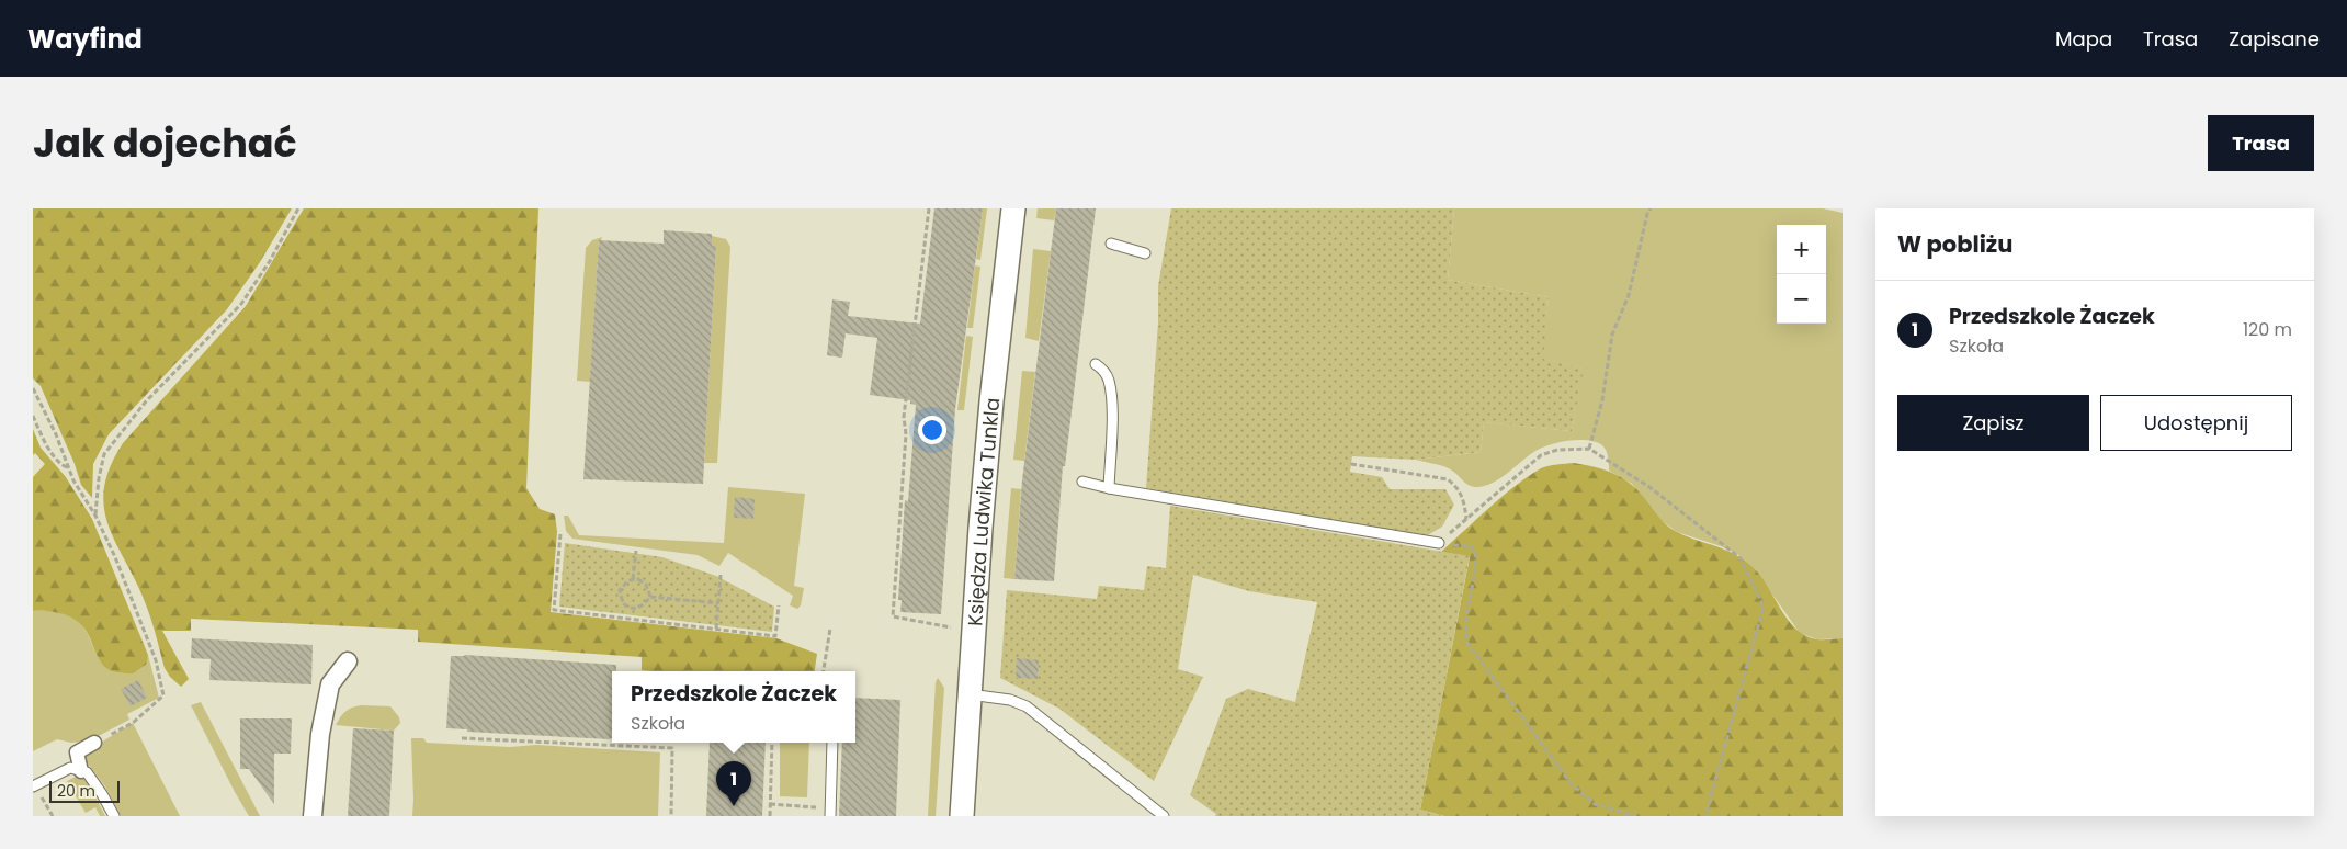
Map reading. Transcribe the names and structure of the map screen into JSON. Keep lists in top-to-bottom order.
{
  "streets": {
    "street": ["Księdza Ludwika Tunkla"]
  },
  "scale_bar": "20 m",
  "page": {
    "header": "Wayfind",
    "nav": ["Mapa", "Trasa", "Zapisane"],
    "title": "Jak dojechać",
    "buttons": [
      "Trasa",
      ["Zapisz", "Udostępnij"]
    ],
    "heading": "W pobliżu",
    "map_buttons": ["+", "−"],
    "list": [
      {
        "mark": "1",
        "name": "Przedszkole Żaczek",
        "note": "Szkoła",
        "value": "120 m"
      }
    ],
    "popup": ["Przedszkole Żaczek", "Szkoła"],
    "pins": "1",
    "scale": "20 m"
  }
}
